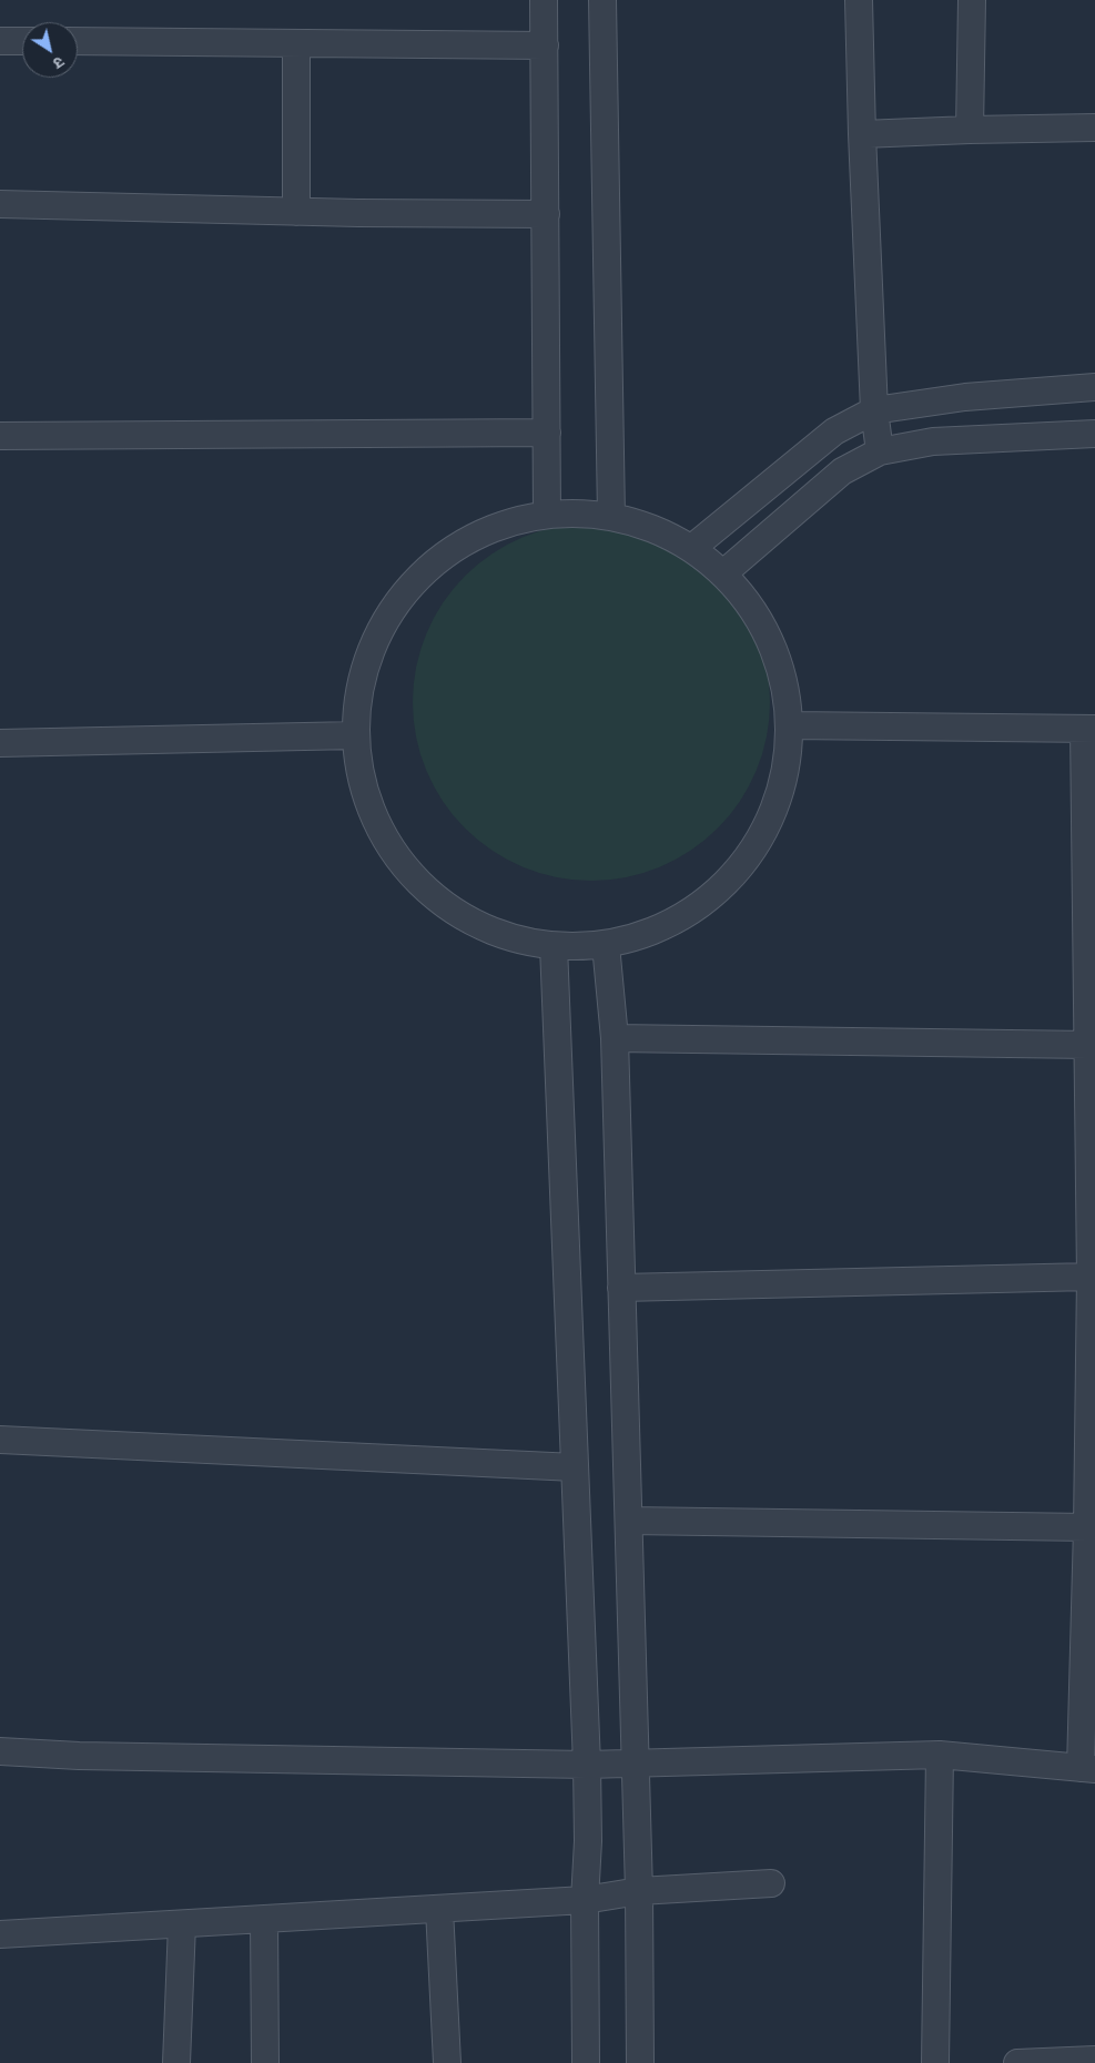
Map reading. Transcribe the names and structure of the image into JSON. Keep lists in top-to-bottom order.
{
  "north": "bottom right"
}
